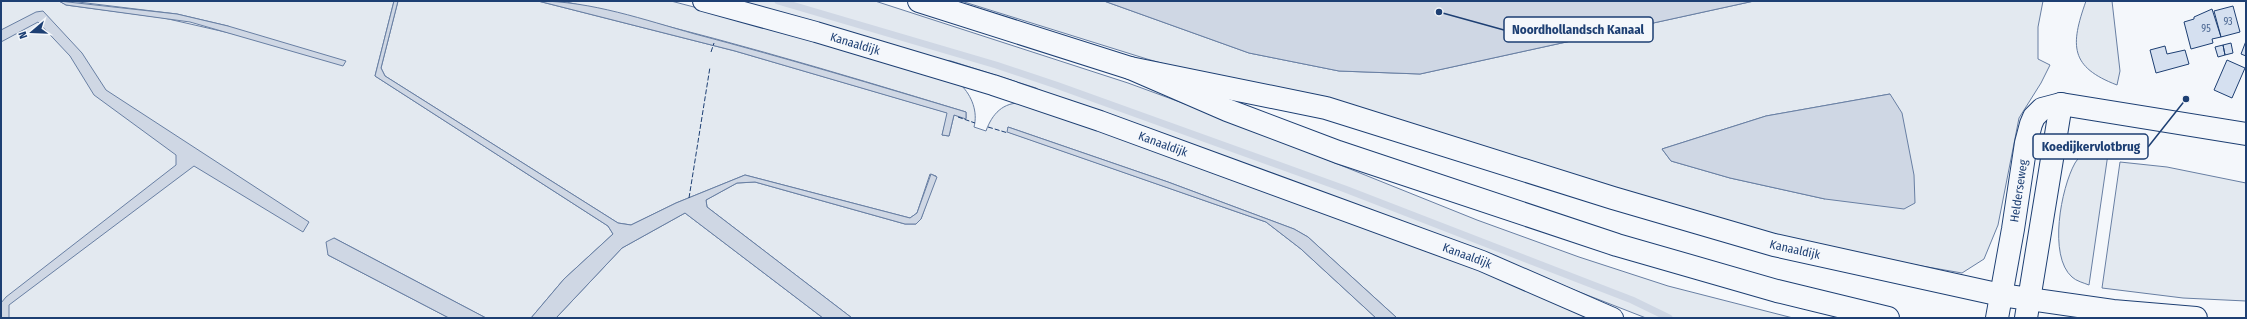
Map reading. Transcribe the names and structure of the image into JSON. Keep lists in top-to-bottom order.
{
  "streets": {
    "main road": ["Kanaaldijk", "Helderseweg"]
  },
  "crossings": [
    ["Kanaaldijk", "Helderseweg"]
  ],
  "places": ["Noordhollandsch Kanaal", "Koedijkervlotbrug"],
  "house_numbers": ["93", "95"],
  "north": "left"
}
